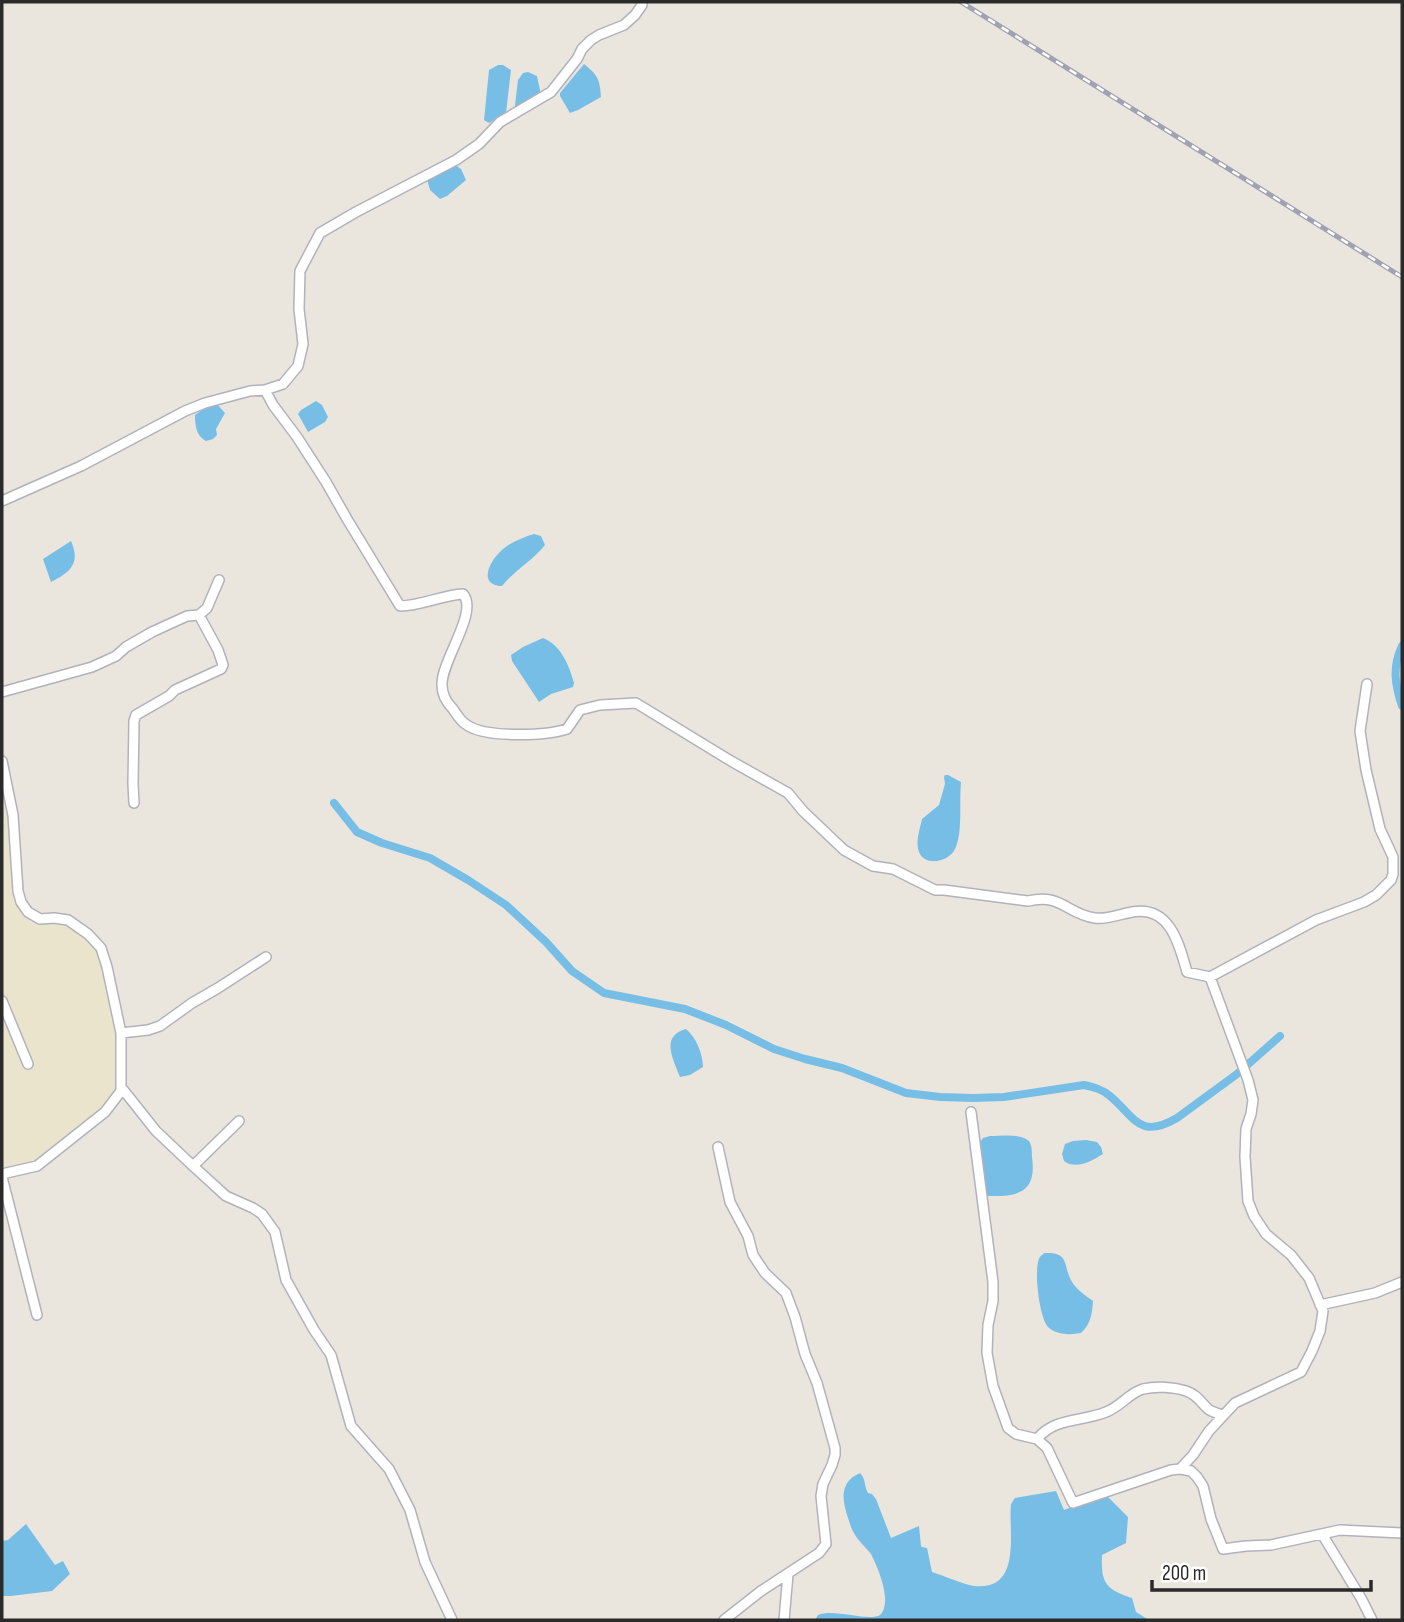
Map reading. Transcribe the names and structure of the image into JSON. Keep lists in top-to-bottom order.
{
  "scale_bar": "200 m"
}
